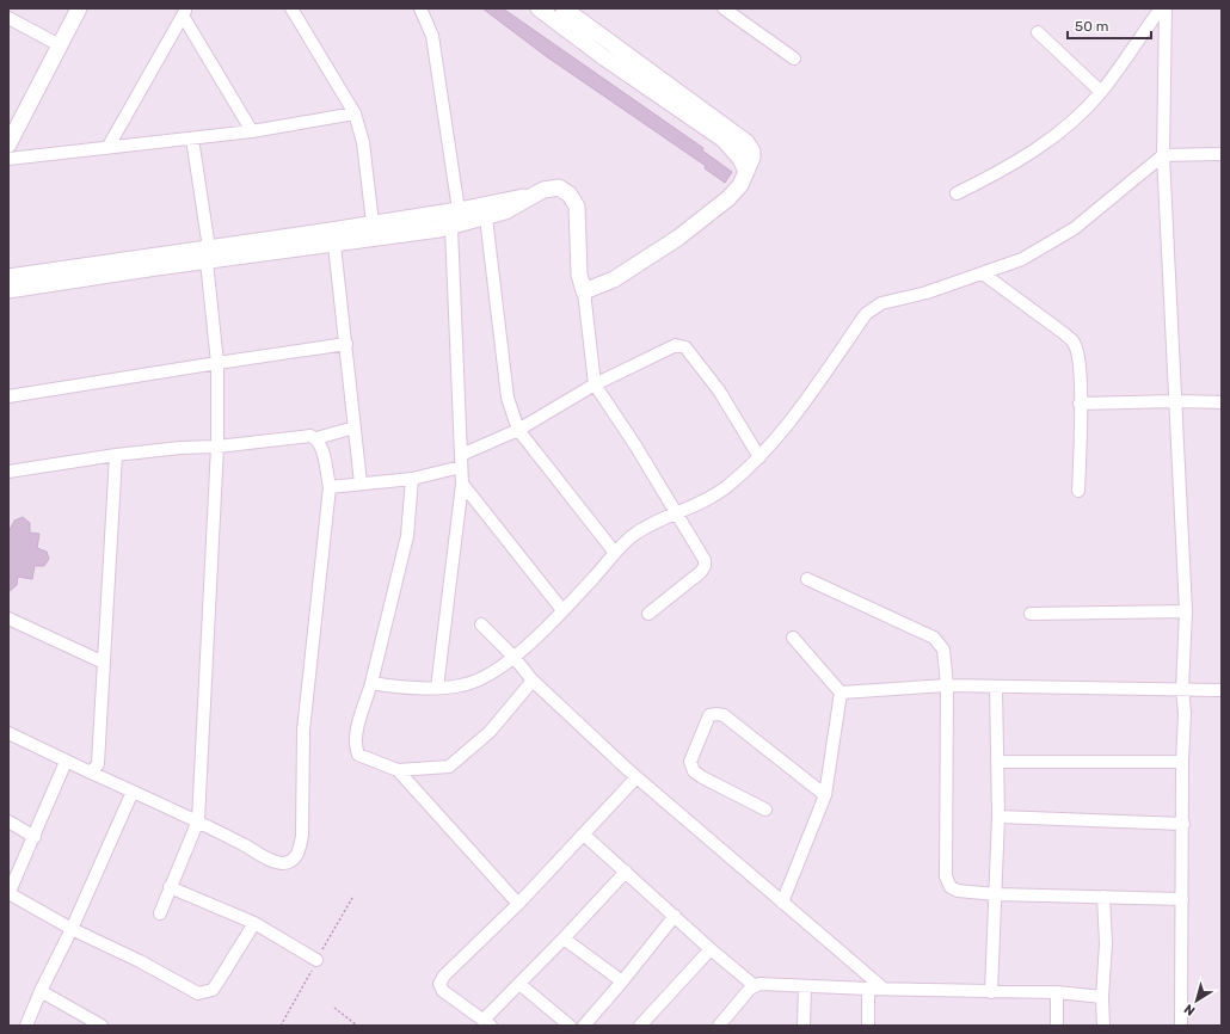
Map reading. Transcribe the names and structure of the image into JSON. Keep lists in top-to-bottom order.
{
  "scale_bar": "50 m",
  "north": "bottom left"
}
